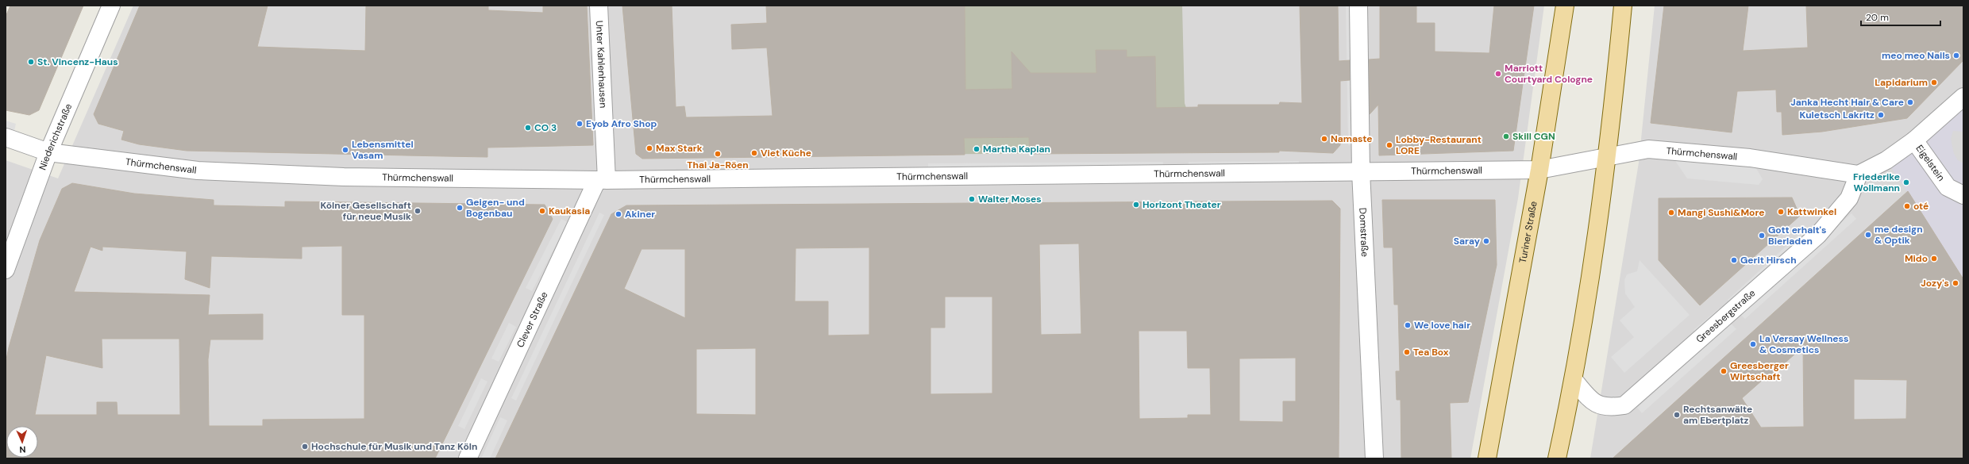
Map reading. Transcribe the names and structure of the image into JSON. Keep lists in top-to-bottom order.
{
  "streets": {
    "main road": ["Turiner Straße"],
    "street": [
      "Unter Kahlenhausen",
      "Niederichstraße",
      "Thürmchenswall",
      "Eigelstein",
      "Domstraße",
      "Greesbergstraße",
      "Clever Straße"
    ]
  },
  "crossings": [
    ["Unter Kahlenhausen", "Thürmchenswall"],
    ["Unter Kahlenhausen", "Clever Straße"],
    ["Niederichstraße", "Thürmchenswall"],
    ["Thürmchenswall", "Eigelstein"],
    ["Thürmchenswall", "Domstraße"],
    ["Thürmchenswall", "Turiner Straße"],
    ["Thürmchenswall", "Greesbergstraße"],
    ["Thürmchenswall", "Clever Straße"],
    ["Eigelstein", "Greesbergstraße"]
  ],
  "places": [
    "meo meo Nails",
    "St. Vincenz-Haus",
    "Marriott Courtyard Cologne",
    "Lapidarium",
    "Janka Hecht Hair & Care",
    "Kuletsch Lakritz",
    "Eyob Afro Shop",
    "CO 3",
    "Skill CGN",
    "Namaste",
    "Lobby-Restaurant LORE",
    "Max Stark",
    "Martha Kaplan",
    "Lebensmittel Vasam",
    "Viet Küche",
    "Thai Ja-Röen",
    "Friederike Wollmann",
    "Walter Moses",
    "Horizont Theater",
    "oté",
    "Geigen- und Bogenbau",
    "Kölner Gesellschaft für neue Musik",
    "Kaukasia",
    "Kattwinkel",
    "Mangi Sushi&More",
    "Akiner",
    "me design & Optik",
    "Gott erhalt's Bierladen",
    "Saray",
    "Mido",
    "Gerit Hirsch",
    "Jozy's",
    "We love hair",
    "La Versay Wellness & Cosmetics",
    "Tea Box",
    "Greesberger Wirtschaft",
    "Rechtsanwälte am Ebertplatz",
    "Hochschule für Musik und Tanz Köln"
  ],
  "scale_bar": "20 m",
  "north": "bottom"
}
